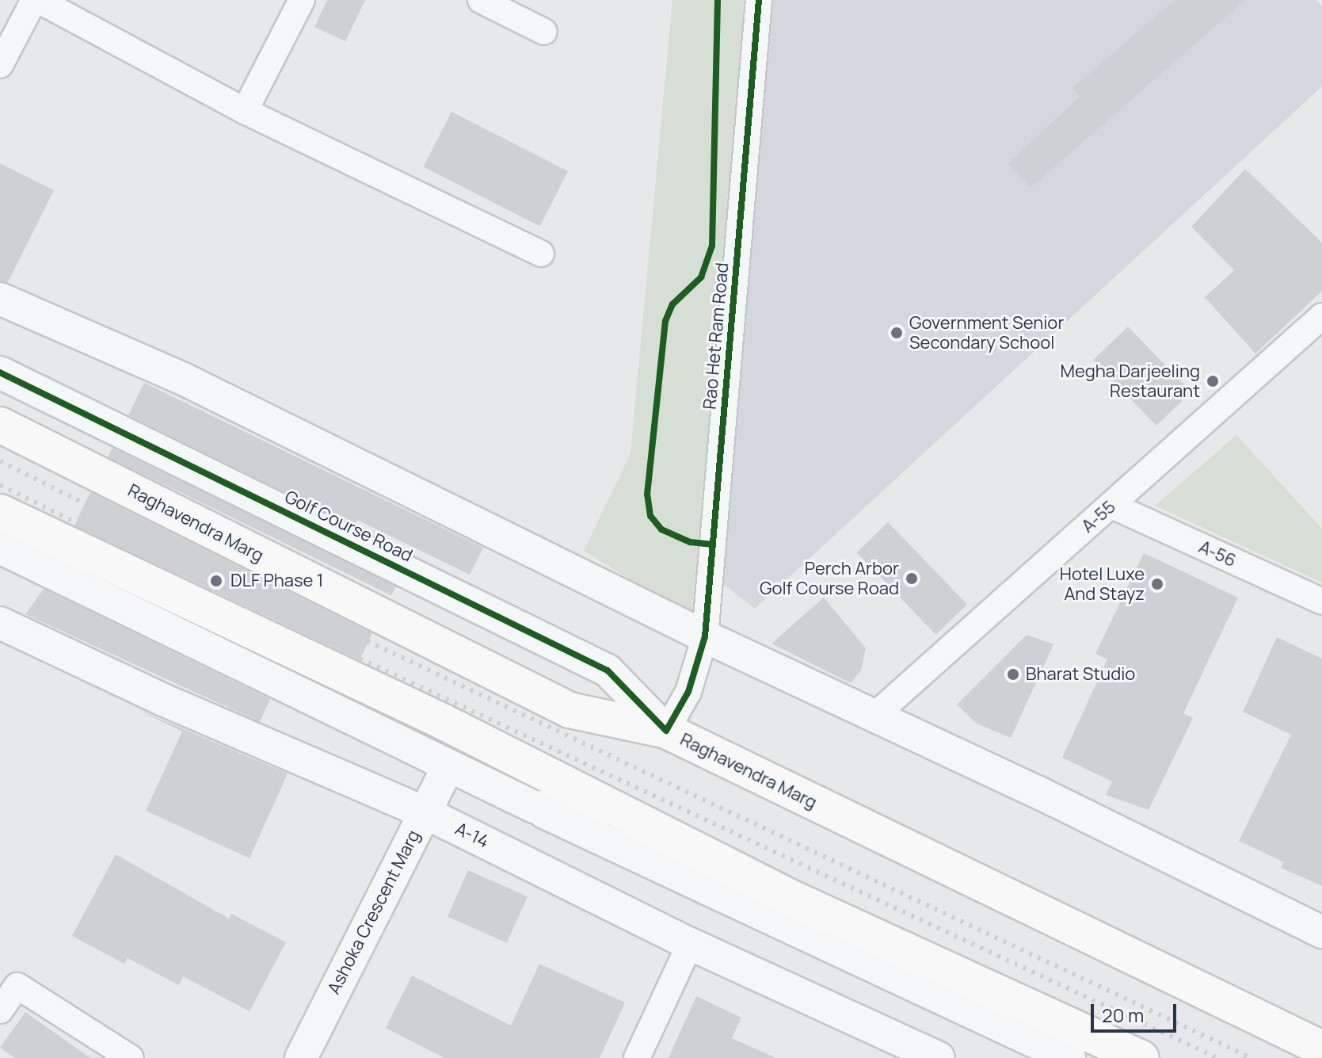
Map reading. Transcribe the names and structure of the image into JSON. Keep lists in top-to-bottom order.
{
  "streets": {
    "main road": ["Raghavendra Marg"],
    "street": [
      "Rao Het Ram Road",
      "A-55",
      "Golf Course Road",
      "A-56",
      "A-14",
      "Ashoka Crescent Marg"
    ]
  },
  "crossings": [
    ["Rao Het Ram Road", "Raghavendra Marg"],
    ["Rao Het Ram Road", "Golf Course Road"],
    ["A-55", "A-56"],
    ["Raghavendra Marg", "Golf Course Road"],
    ["A-14", "Ashoka Crescent Marg"]
  ],
  "places": [
    "Government Senior Secondary School",
    "Megha Darjeeling Restaurant",
    "Perch Arbor Golf Course Road",
    "DLF Phase 1",
    "Hotel Luxe And Stayz",
    "Bharat Studio"
  ],
  "scale_bar": "20 m"
}
